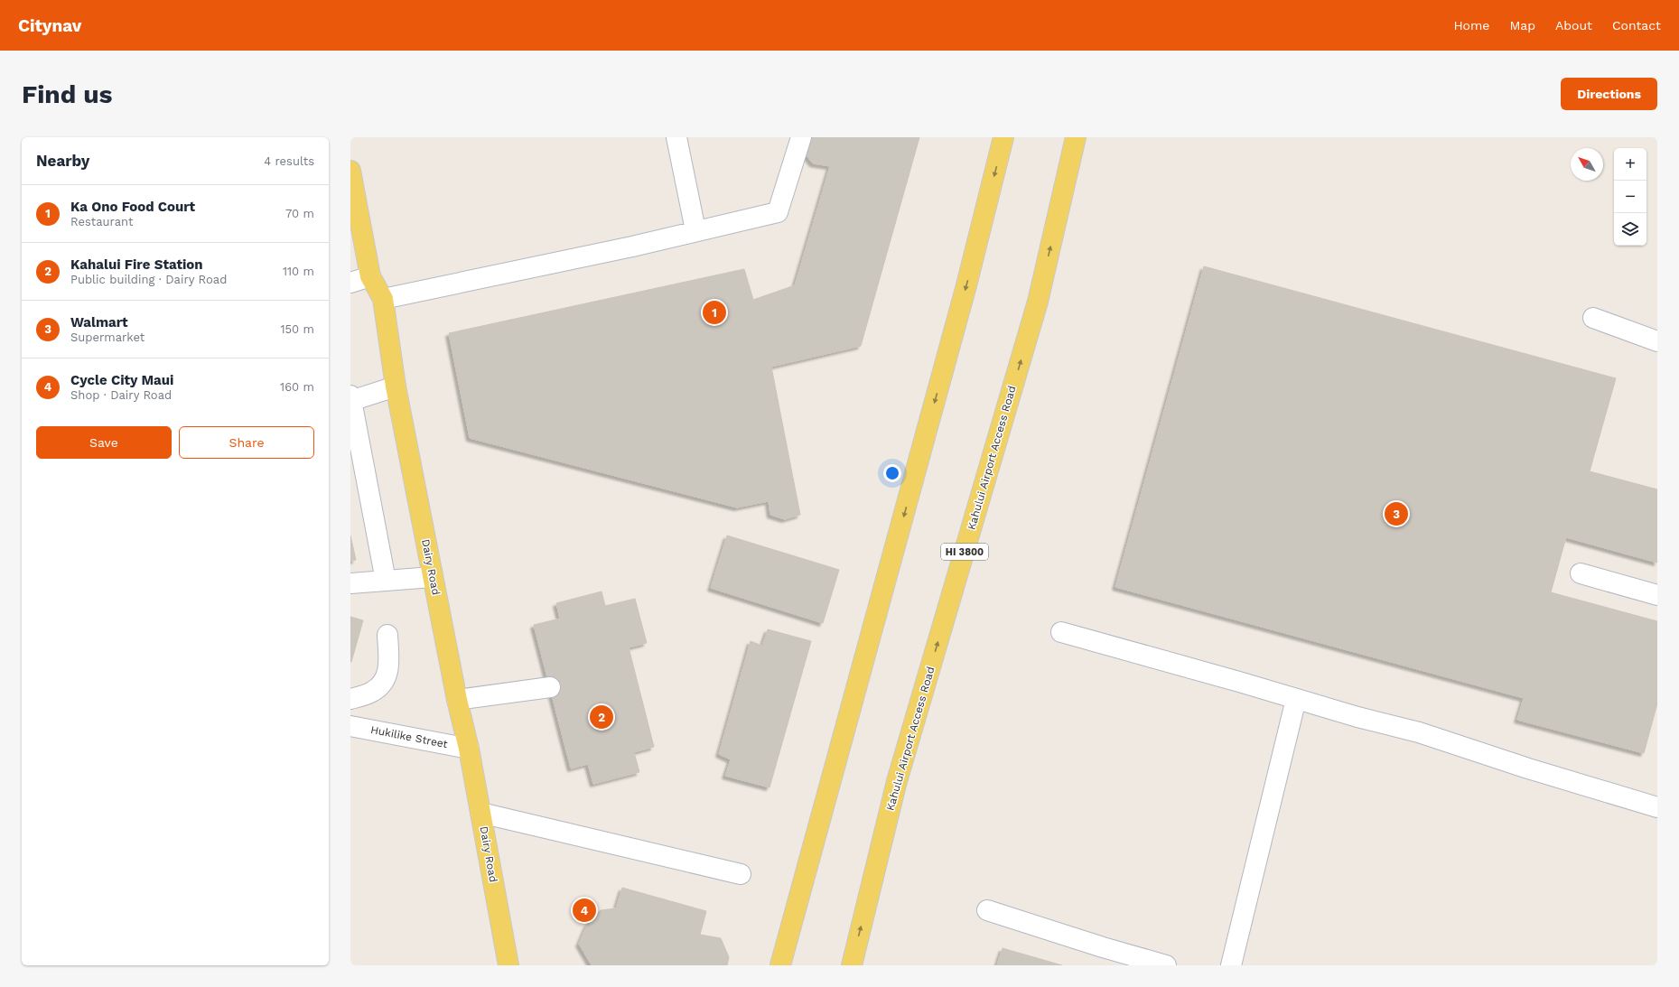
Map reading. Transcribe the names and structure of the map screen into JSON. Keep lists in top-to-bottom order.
{
  "streets": {
    "main road": ["Kahului Airport Access Road", "HI 3800", "Dairy Road"],
    "street": ["Hukilike Street"]
  },
  "crossings": [
    ["Dairy Road", "Hukilike Street"]
  ],
  "north": "top left",
  "page": {
    "header": "Citynav",
    "nav": [
      "Home",
      "Map",
      "About",
      "Contact"
    ],
    "buttons": [
      "Directions",
      ["Save", "Share"]
    ],
    "title": "Find us",
    "heading": ["Nearby", "4 results"],
    "map_buttons": ["+", "−"],
    "list": [
      {
        "mark": "1",
        "name": "Ka Ono Food Court",
        "note": "Restaurant",
        "value": "70 m"
      },
      {
        "mark": "2",
        "name": "Kahalui Fire Station",
        "note": "Public building · Dairy Road",
        "value": "110 m"
      },
      {
        "mark": "3",
        "name": "Walmart",
        "note": "Supermarket",
        "value": "150 m"
      },
      {
        "mark": "4",
        "name": "Cycle City Maui",
        "note": "Shop · Dairy Road",
        "value": "160 m"
      }
    ],
    "pins": [
      "1",
      "3",
      "2",
      "4"
    ]
  }
}
